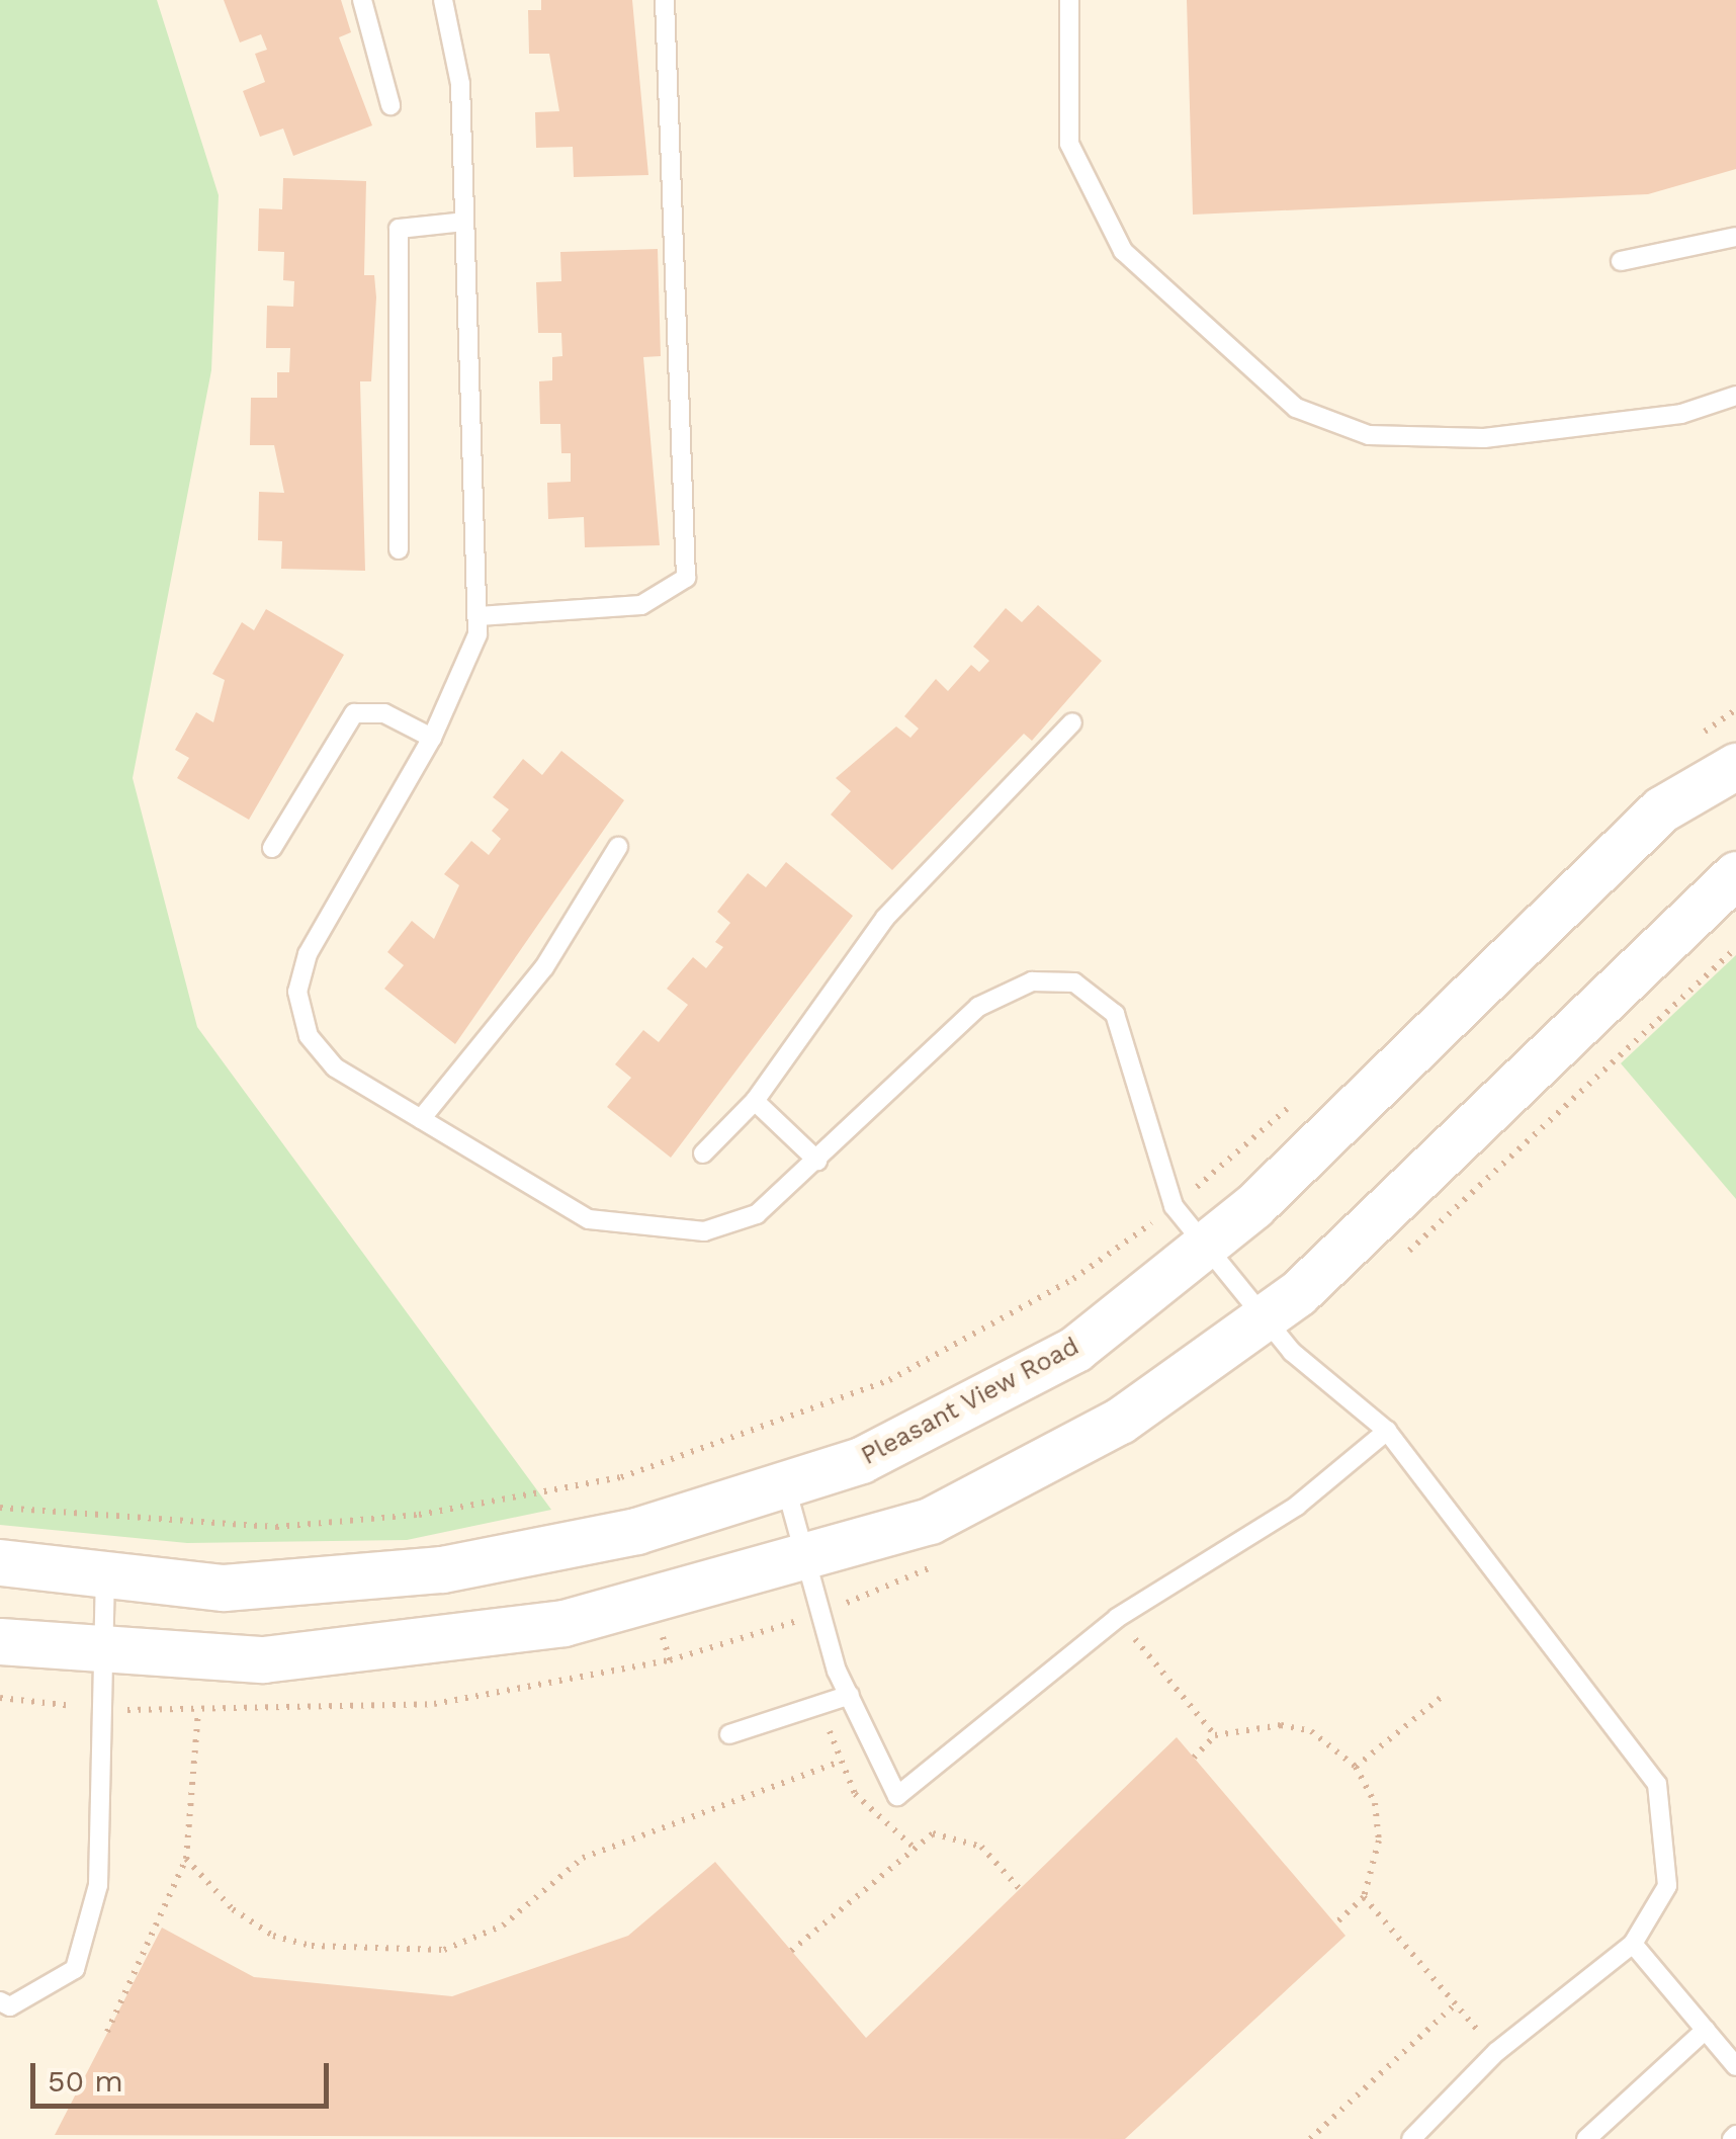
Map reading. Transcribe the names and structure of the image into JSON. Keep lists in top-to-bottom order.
{
  "streets": {
    "street": ["Pleasant View Road"]
  },
  "scale_bar": "50 m"
}
